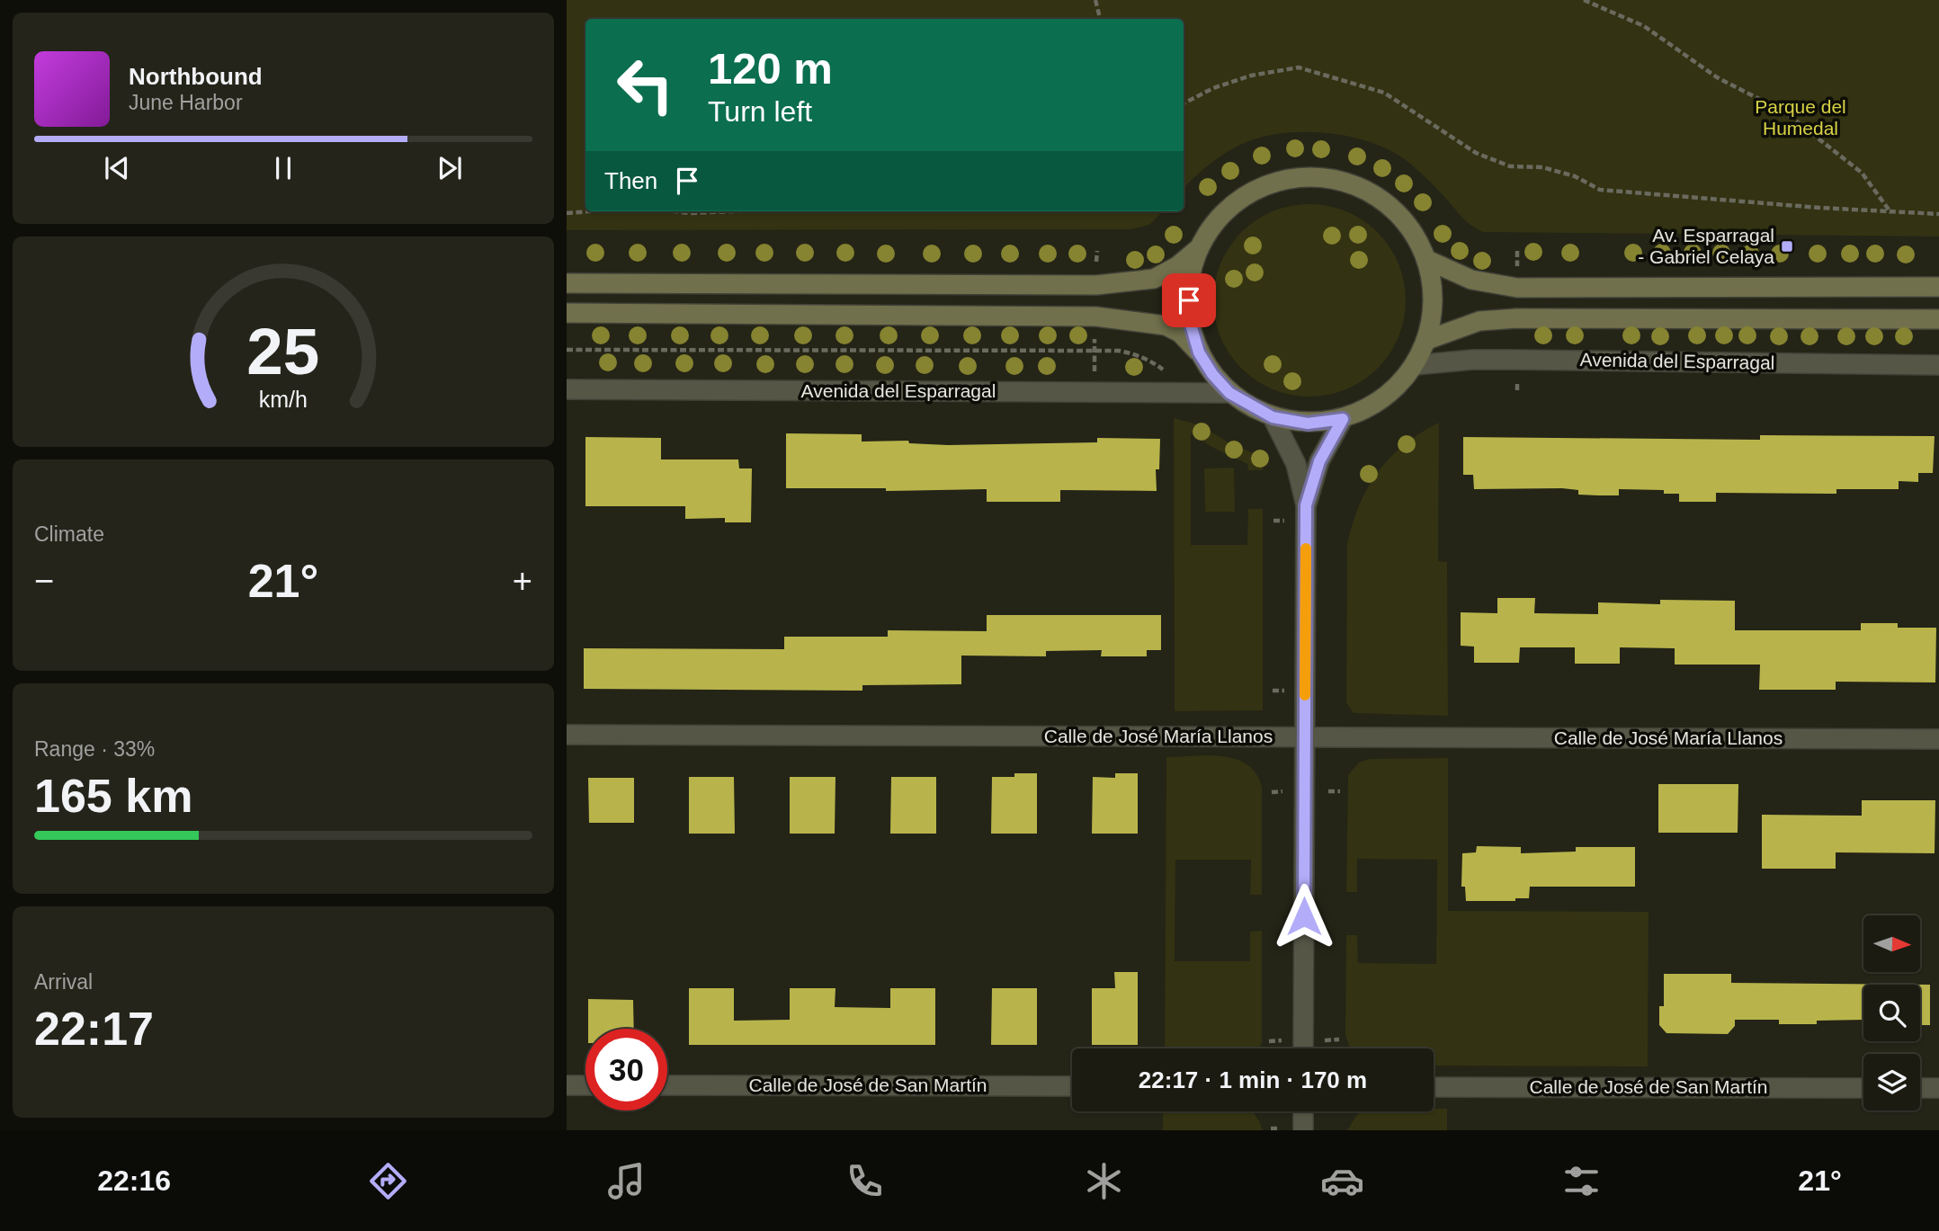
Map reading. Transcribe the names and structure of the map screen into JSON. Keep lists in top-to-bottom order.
{
  "streets": {
    "street": ["Avenida del Esparragal", "Calle de José María Llanos", "Calle de José de San Martín"]
  },
  "parks": ["Parque del Humedal"],
  "places": {
    "transit": ["Av. Esparragal - Gabriel Celaya"]
  },
  "north": "right",
  "page": {
    "turn": ["120 m", "Turn left"],
    "song": ["Northbound", "June Harbor"],
    "then": "Then",
    "tile": [
      "Climate",
      ["Range · 33%", "165 km"],
      ["Arrival", "22:17"]
    ],
    "heat": ["−", "21°", "+"],
    "limit": "30",
    "trip": "22:17 · 1 min · 170 m",
    "tabs": ["22:16", "21°"],
    "gauge": ["25", "km/h"]
  }
}
